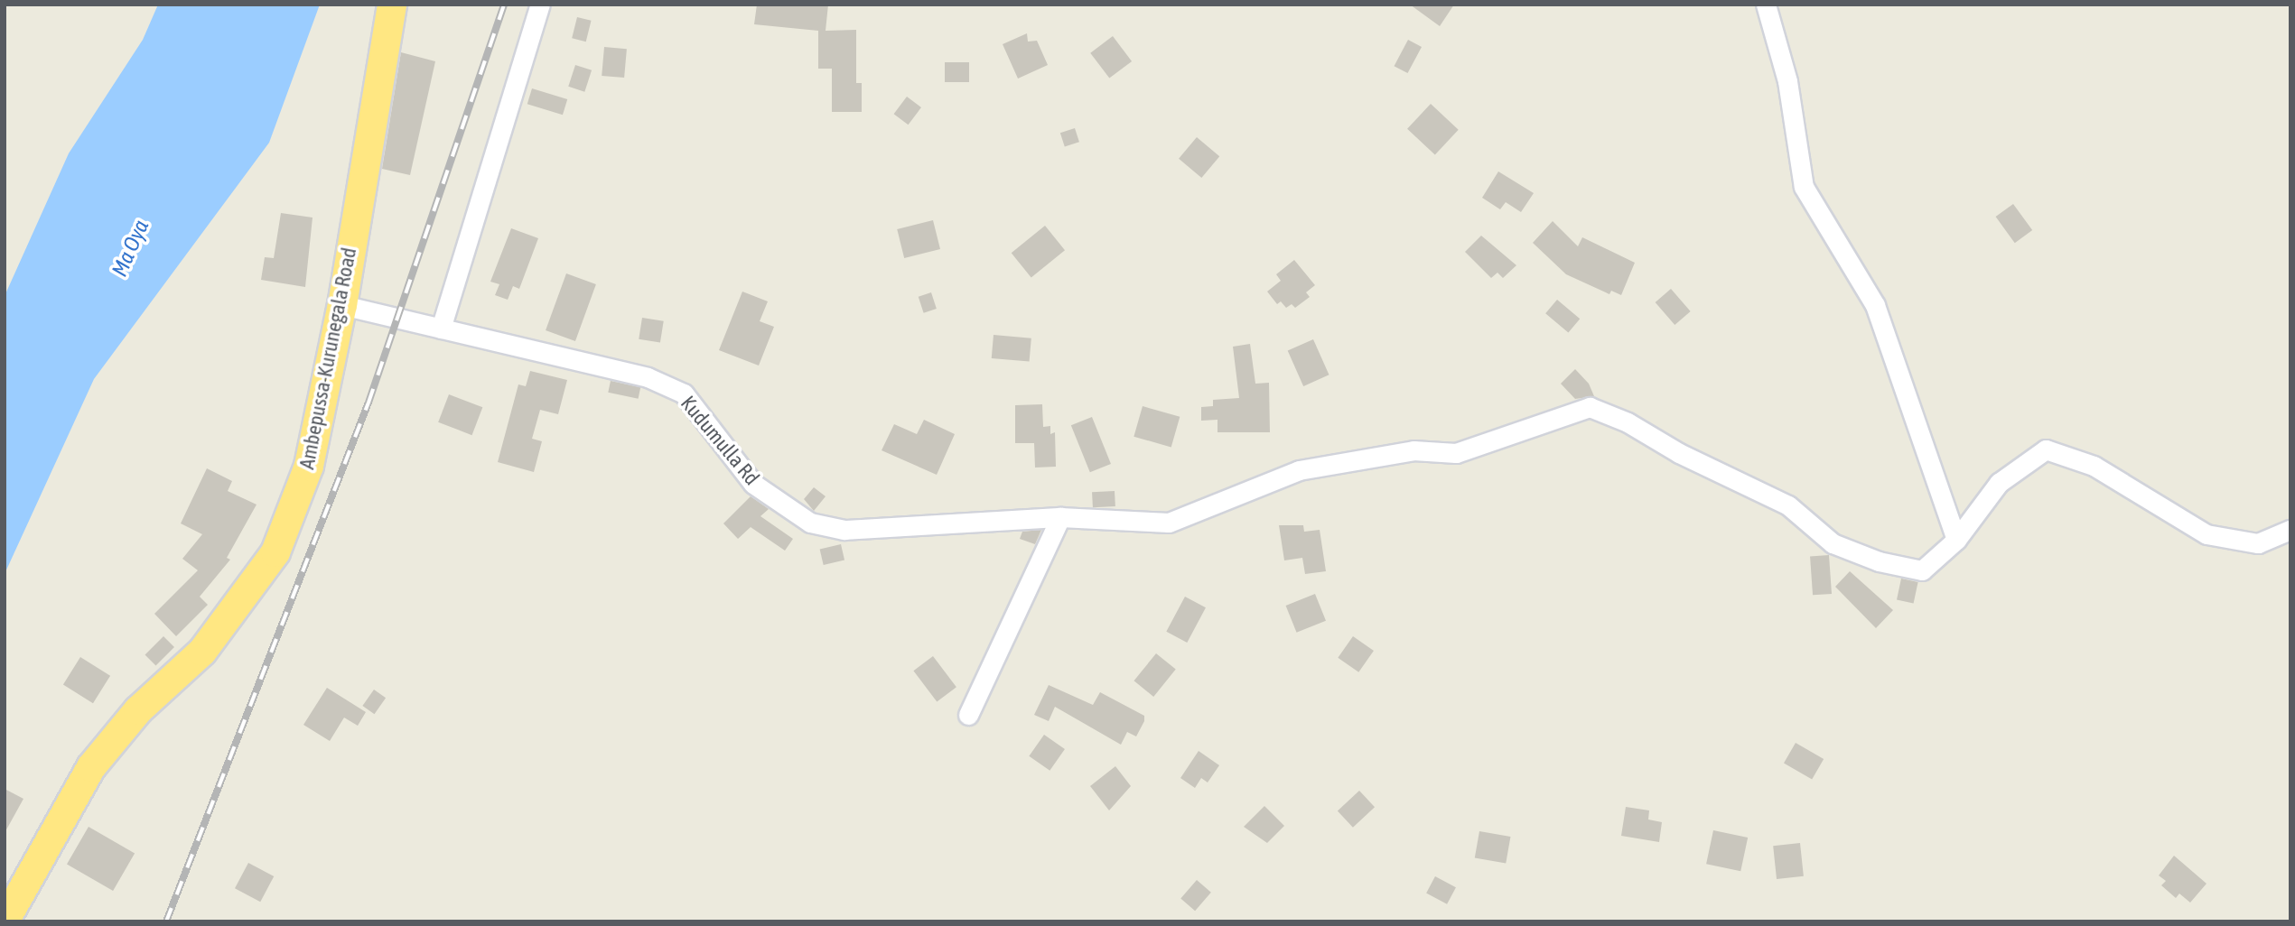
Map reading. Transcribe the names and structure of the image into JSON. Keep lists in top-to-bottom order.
{
  "streets": {
    "highway": ["Ambepussa-Kurunegala Road"],
    "street": ["Kudumulla Rd"]
  },
  "crossings": [
    ["Ambepussa-Kurunegala Road", "Kudumulla Rd"]
  ],
  "water": ["Ma Oya"]
}
